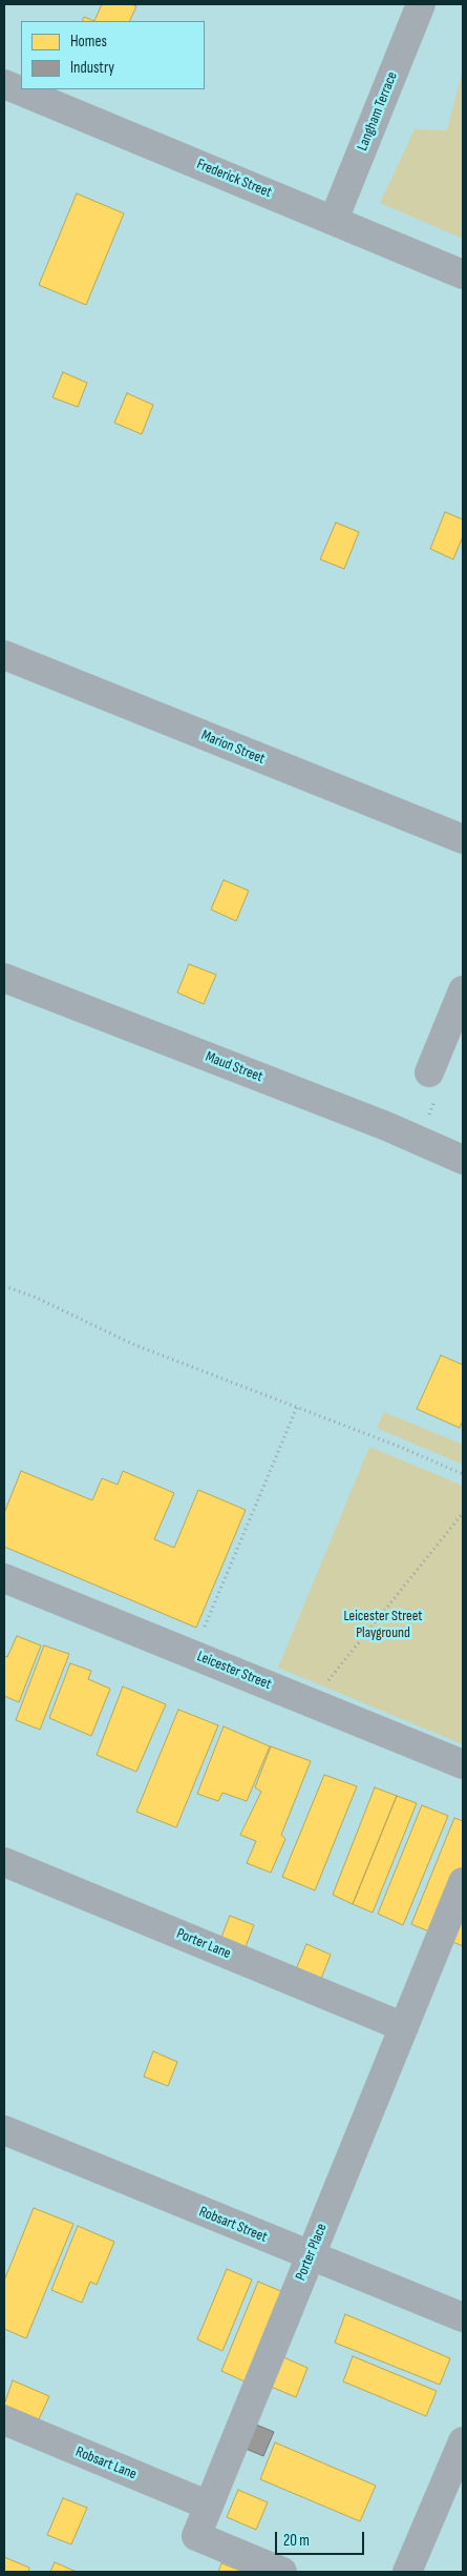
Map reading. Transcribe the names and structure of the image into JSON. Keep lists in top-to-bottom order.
{
  "streets": {
    "street": [
      "Langham Terrace",
      "Frederick Street",
      "Marion Street",
      "Maud Street",
      "Leicester Street",
      "Porter Lane",
      "Robsart Street",
      "Porter Place",
      "Robsart Lane"
    ]
  },
  "crossings": [
    ["Langham Terrace", "Frederick Street"],
    ["Porter Lane", "Porter Place"],
    ["Robsart Street", "Porter Place"],
    ["Porter Place", "Robsart Lane"]
  ],
  "parks": ["Leicester Street Playground"],
  "legend": ["Homes", "Industry"],
  "scale_bar": "20 m"
}
